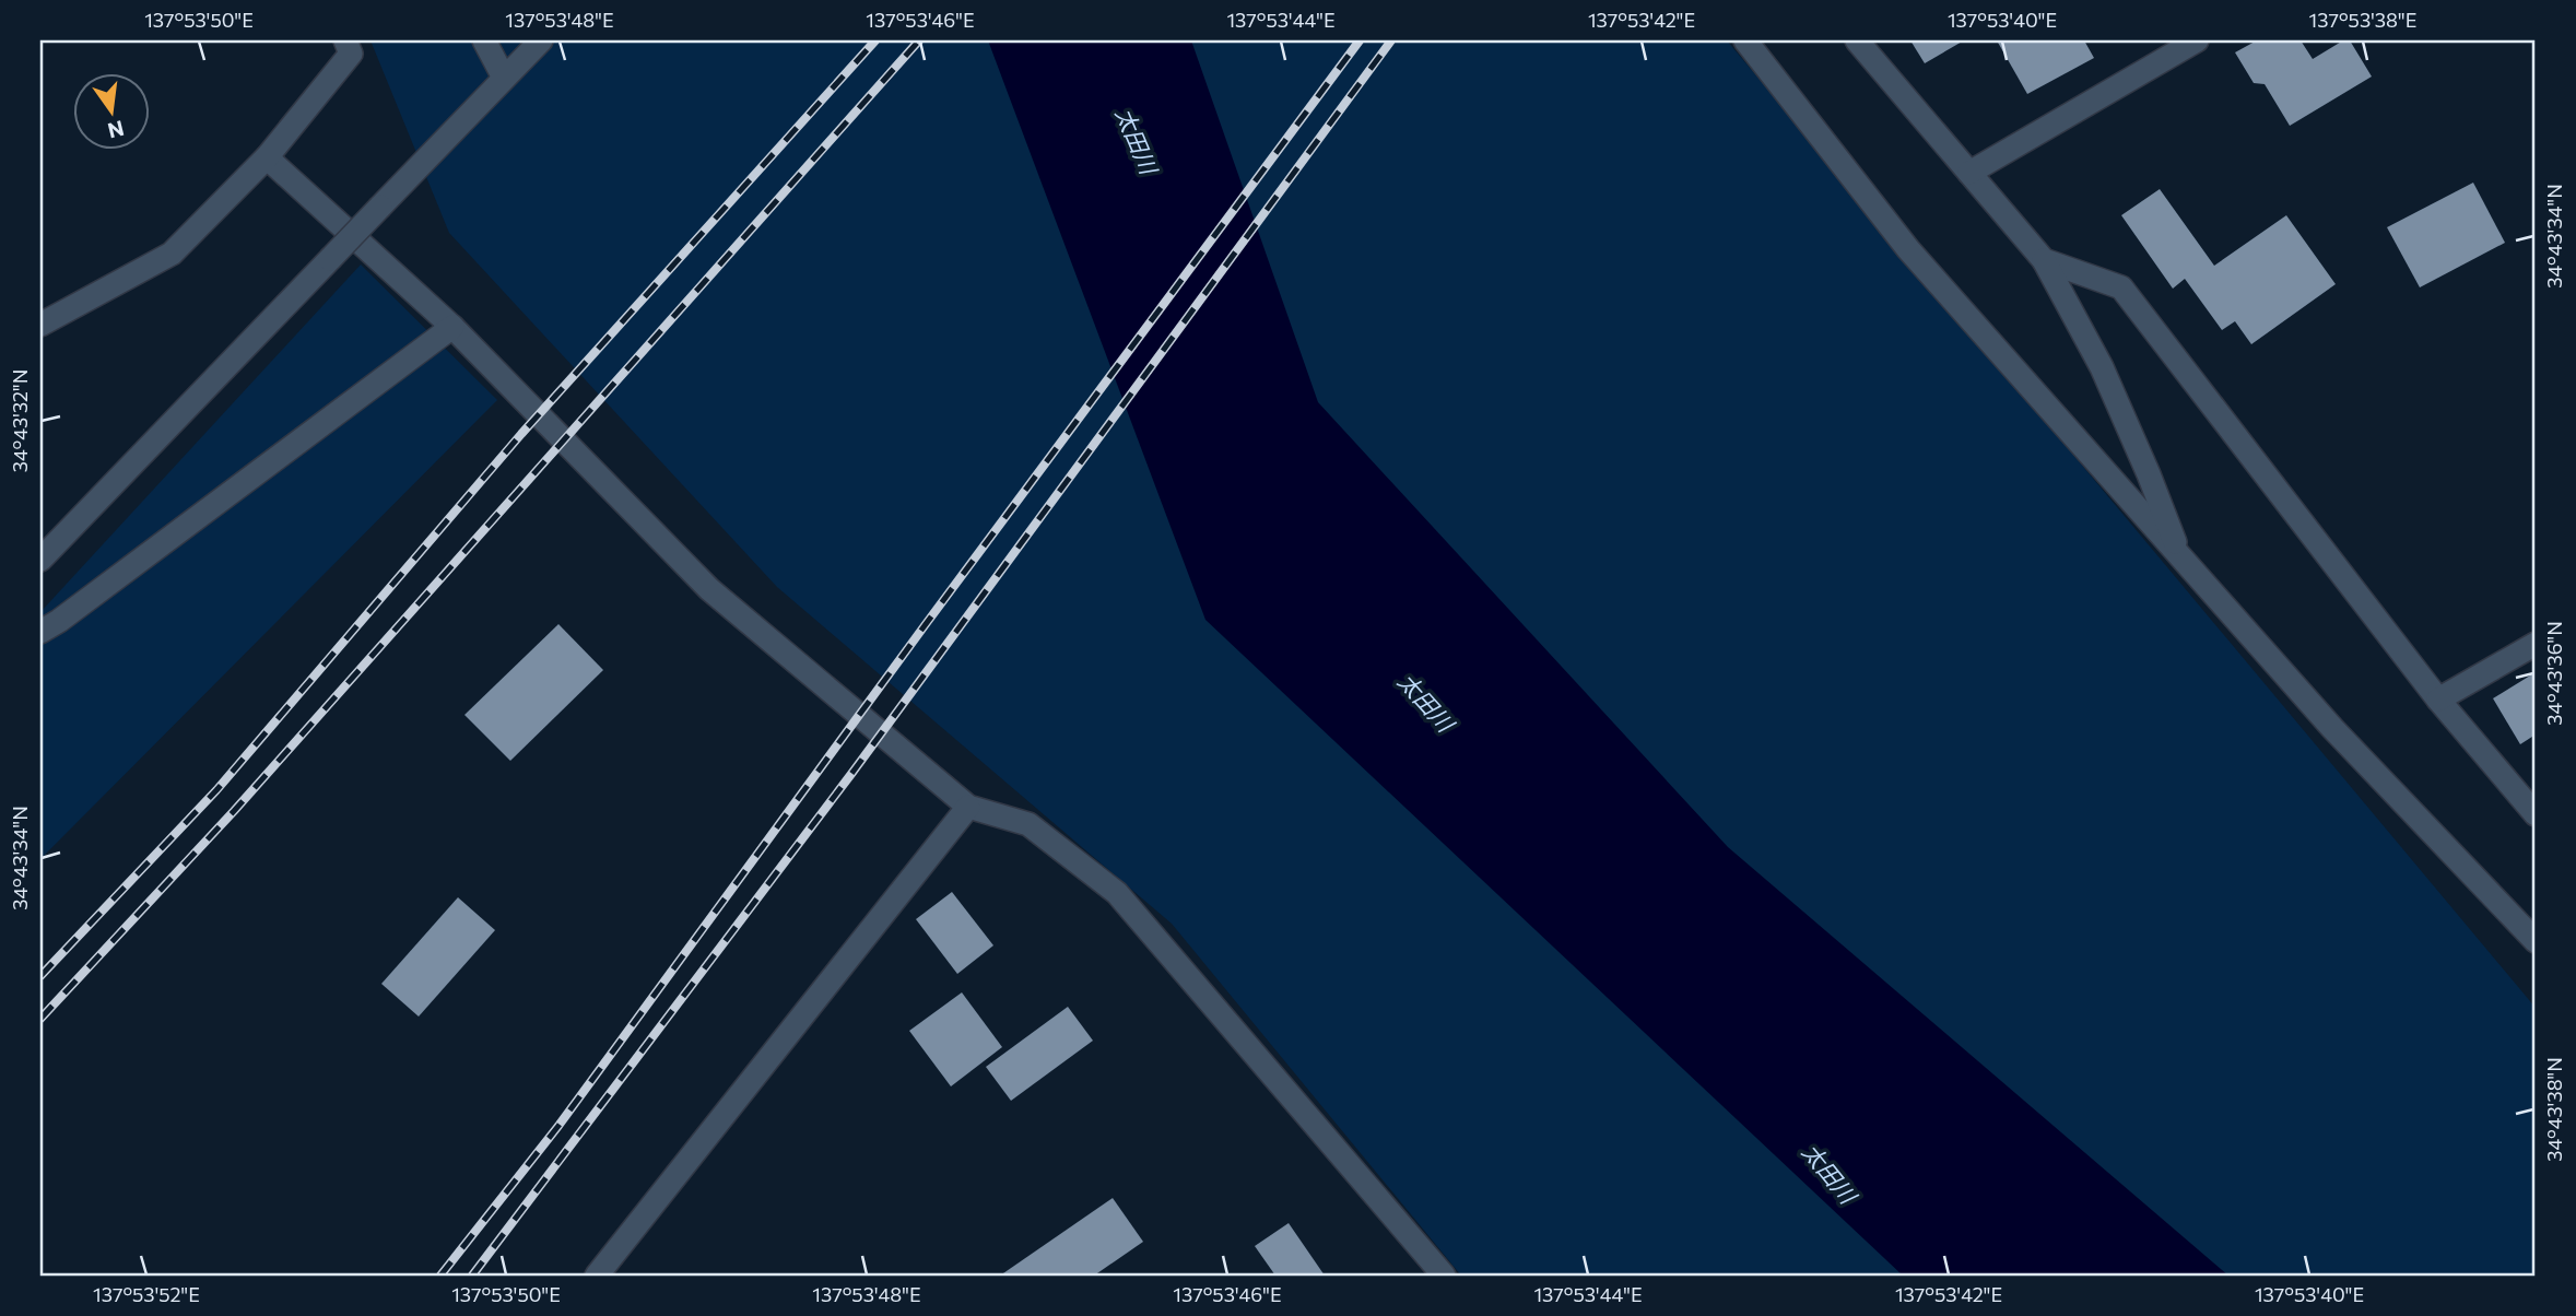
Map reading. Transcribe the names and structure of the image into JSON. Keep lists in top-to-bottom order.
{
  "water": ["太田川"],
  "north": "bottom",
  "coordinates": [
    "137°53'50\"E",
    "137°53'48\"E",
    "137°53'46\"E",
    "137°53'44\"E",
    "137°53'42\"E",
    "137°53'40\"E",
    "137°53'38\"E",
    "34°43'34\"N",
    "34°43'32\"N",
    "34°43'36\"N",
    "34°43'38\"N",
    "137°53'52\"E"
  ]
}
